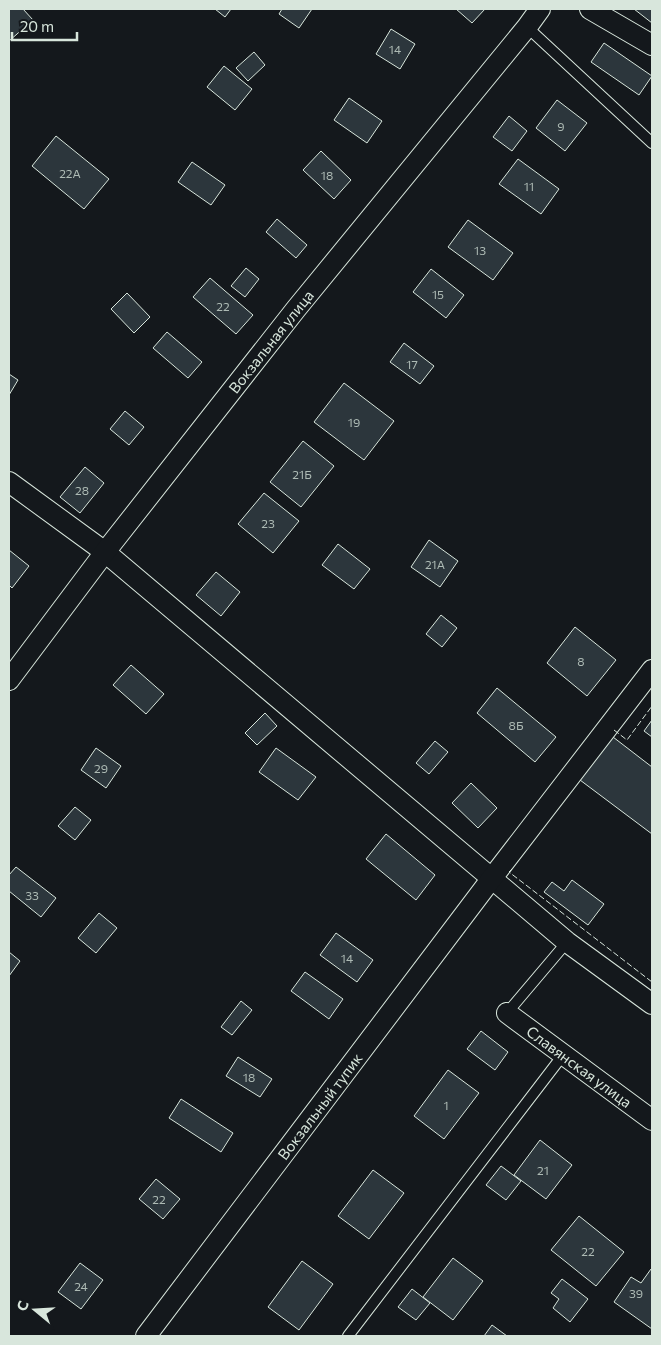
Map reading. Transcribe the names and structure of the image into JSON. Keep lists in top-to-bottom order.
{
  "streets": {
    "street": ["Вокзальная улица", "Славянская улица", "Вокзальный тупик"]
  },
  "house_numbers": [
    "14",
    "9",
    "22А",
    "18",
    "11",
    "13",
    "15",
    "22",
    "17",
    "19",
    "21Б",
    "28",
    "23",
    "21А",
    "8",
    "8Б",
    "29",
    "33",
    "14",
    "18",
    "1",
    "21",
    "22",
    "22",
    "24",
    "39"
  ],
  "scale_bar": "20 m",
  "north": "left"
}
